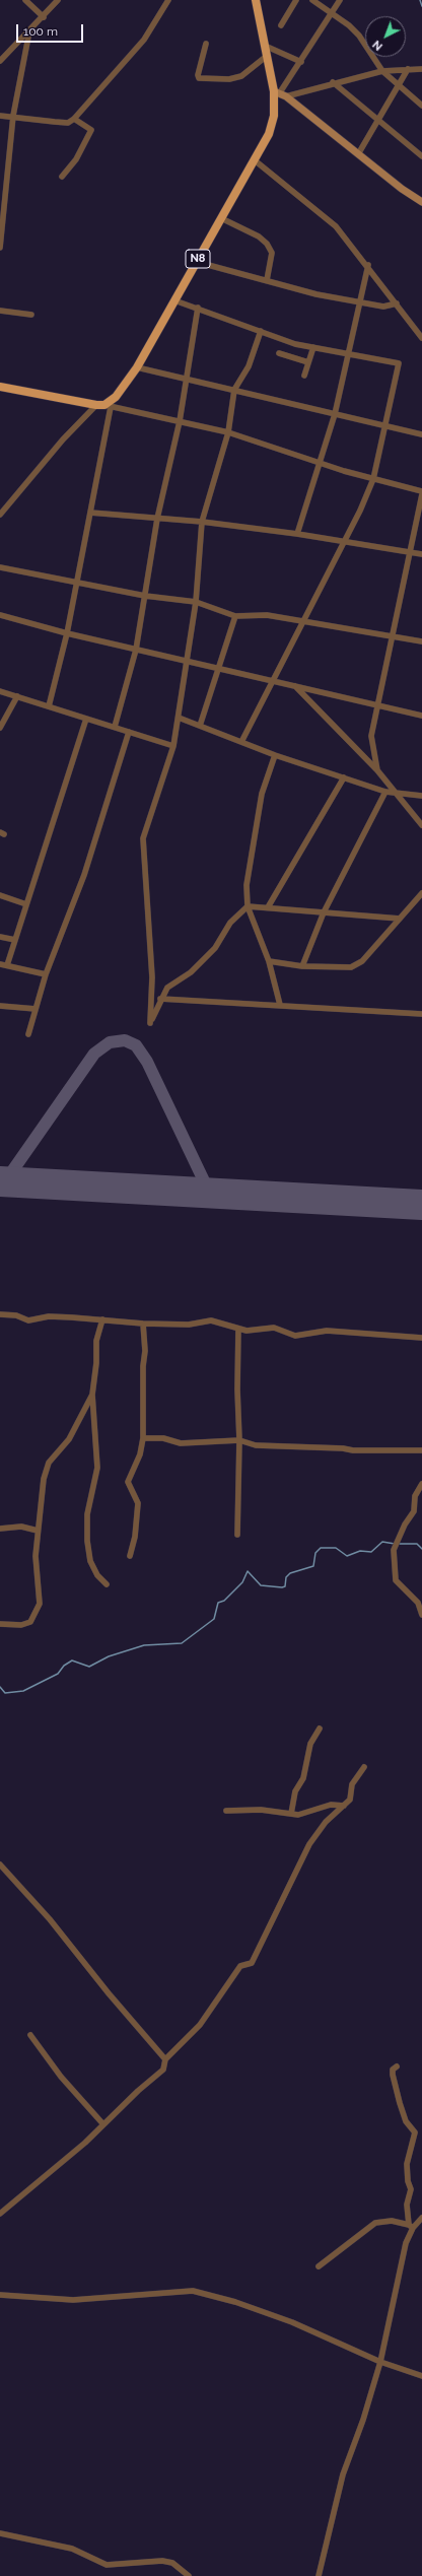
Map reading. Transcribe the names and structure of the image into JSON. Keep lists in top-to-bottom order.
{
  "streets": {
    "main road": ["N8"]
  },
  "scale_bar": "100 m",
  "north": "bottom left"
}
